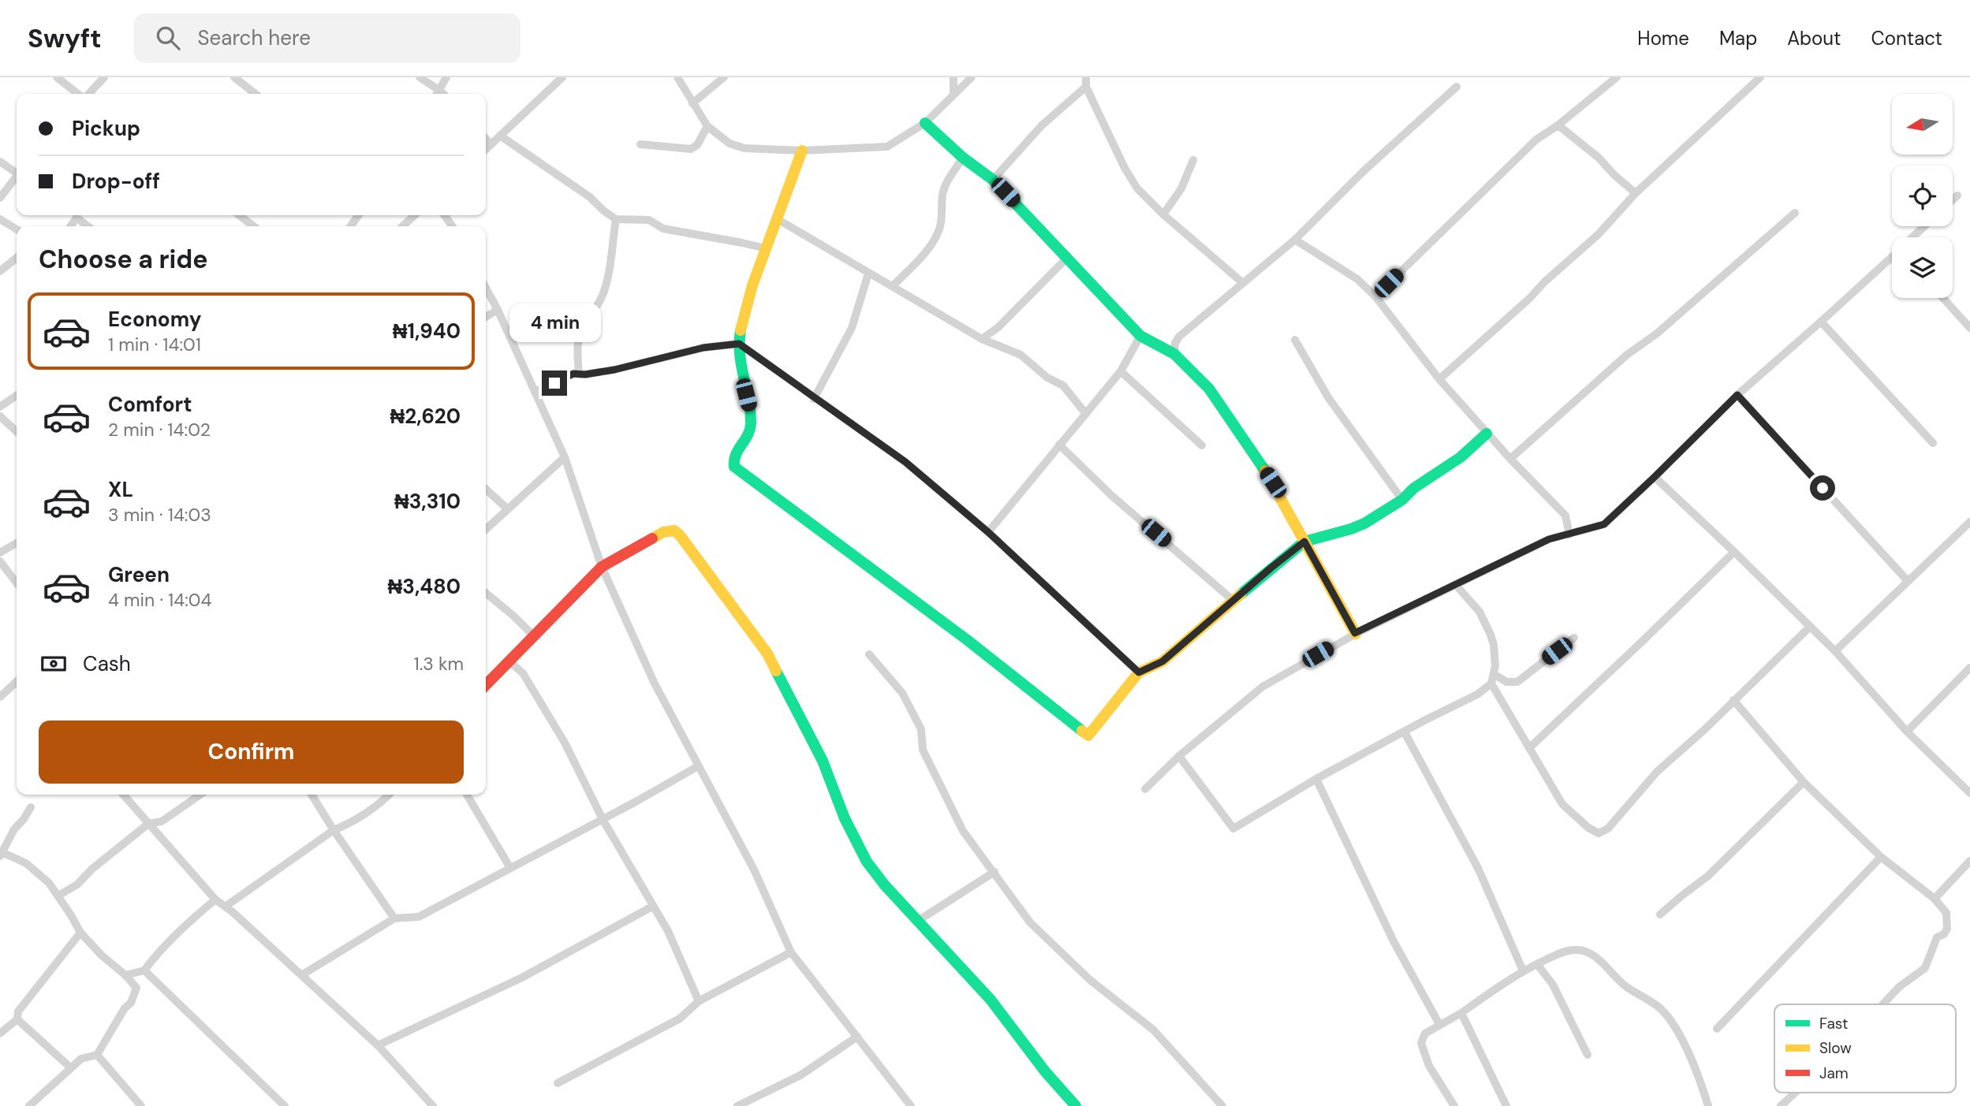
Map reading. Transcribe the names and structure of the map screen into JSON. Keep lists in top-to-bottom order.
{
  "legend": ["Fast", "Slow", "Jam"],
  "north": "left",
  "page": {
    "header": "Swyft",
    "search": "Search here",
    "nav": [
      "Home",
      "Map",
      "About",
      "Contact"
    ],
    "banner": ["Pickup", "Drop-off"],
    "heading": "Choose a ride",
    "list": [
      {
        "name": "Economy",
        "note": "1 min · 14:01",
        "value": "₦1,940"
      },
      {
        "name": "Comfort",
        "note": "2 min · 14:02",
        "value": "₦2,620"
      },
      {
        "name": "XL",
        "note": "3 min · 14:03",
        "value": "₦3,310"
      },
      {
        "name": "Green",
        "note": "4 min · 14:04",
        "value": "₦3,480"
      }
    ],
    "bubble": "4 min",
    "pay": ["Cash", "1.3 km"],
    "buttons": "Confirm"
  }
}
